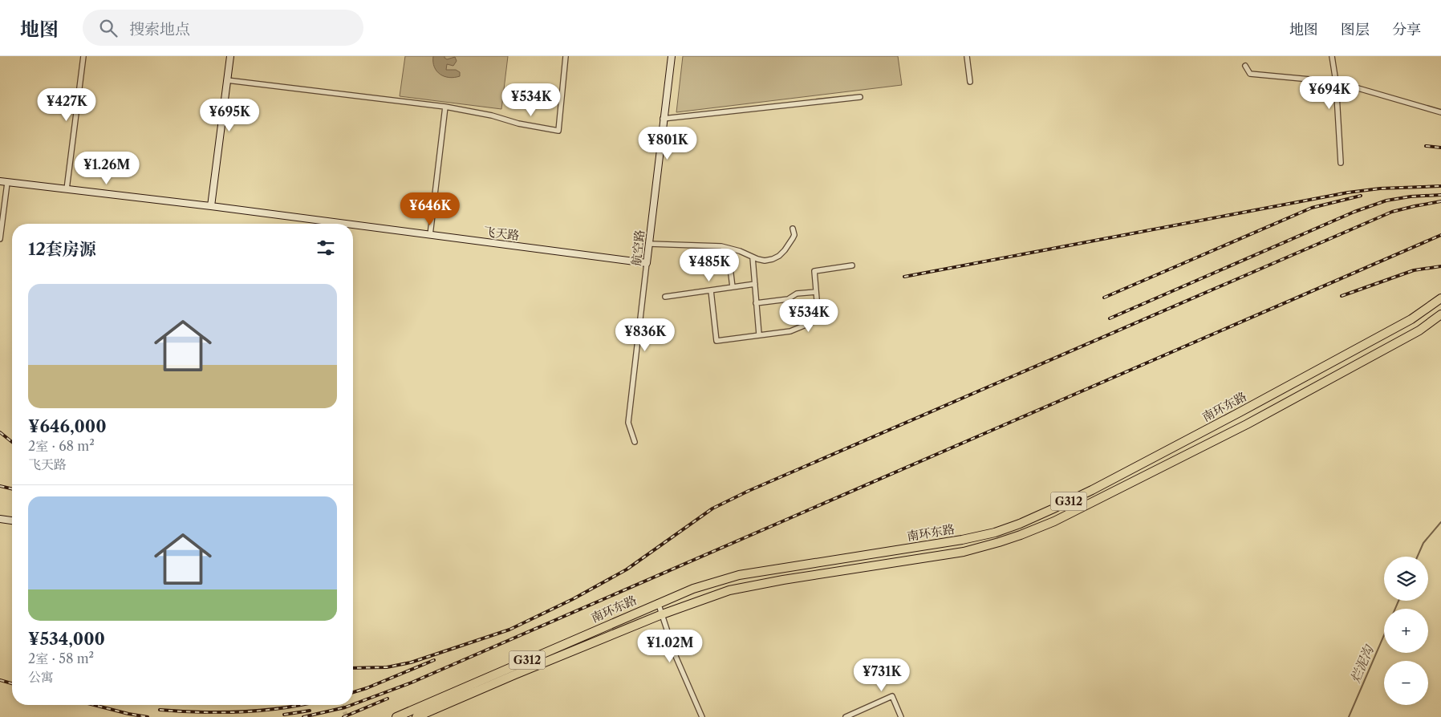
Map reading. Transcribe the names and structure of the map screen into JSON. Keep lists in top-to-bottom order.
{
  "streets": {
    "highway": ["南环东路", "G312"],
    "street": ["飞天路", "航空路"]
  },
  "crossings": [
    ["飞天路", "航空路"]
  ],
  "water": ["烂泥沟"],
  "page": {
    "header": "地图",
    "search": "搜索地点",
    "nav": ["地图", "图层", "分享"],
    "price": [
      "¥694K",
      "¥534K",
      "¥427K",
      "¥695K",
      "¥801K",
      "¥1.26M",
      "¥646K",
      "¥485K",
      "¥534K",
      "¥836K",
      "¥1.02M",
      "¥731K"
    ],
    "heading": "12套房源",
    "list": [
      {
        "name": "¥646,000",
        "note": "2室 · 68 m² · 飞天路"
      },
      {
        "name": "¥534,000",
        "note": "2室 · 58 m² · 公寓"
      }
    ],
    "map_buttons": ["+", "−"]
  }
}
